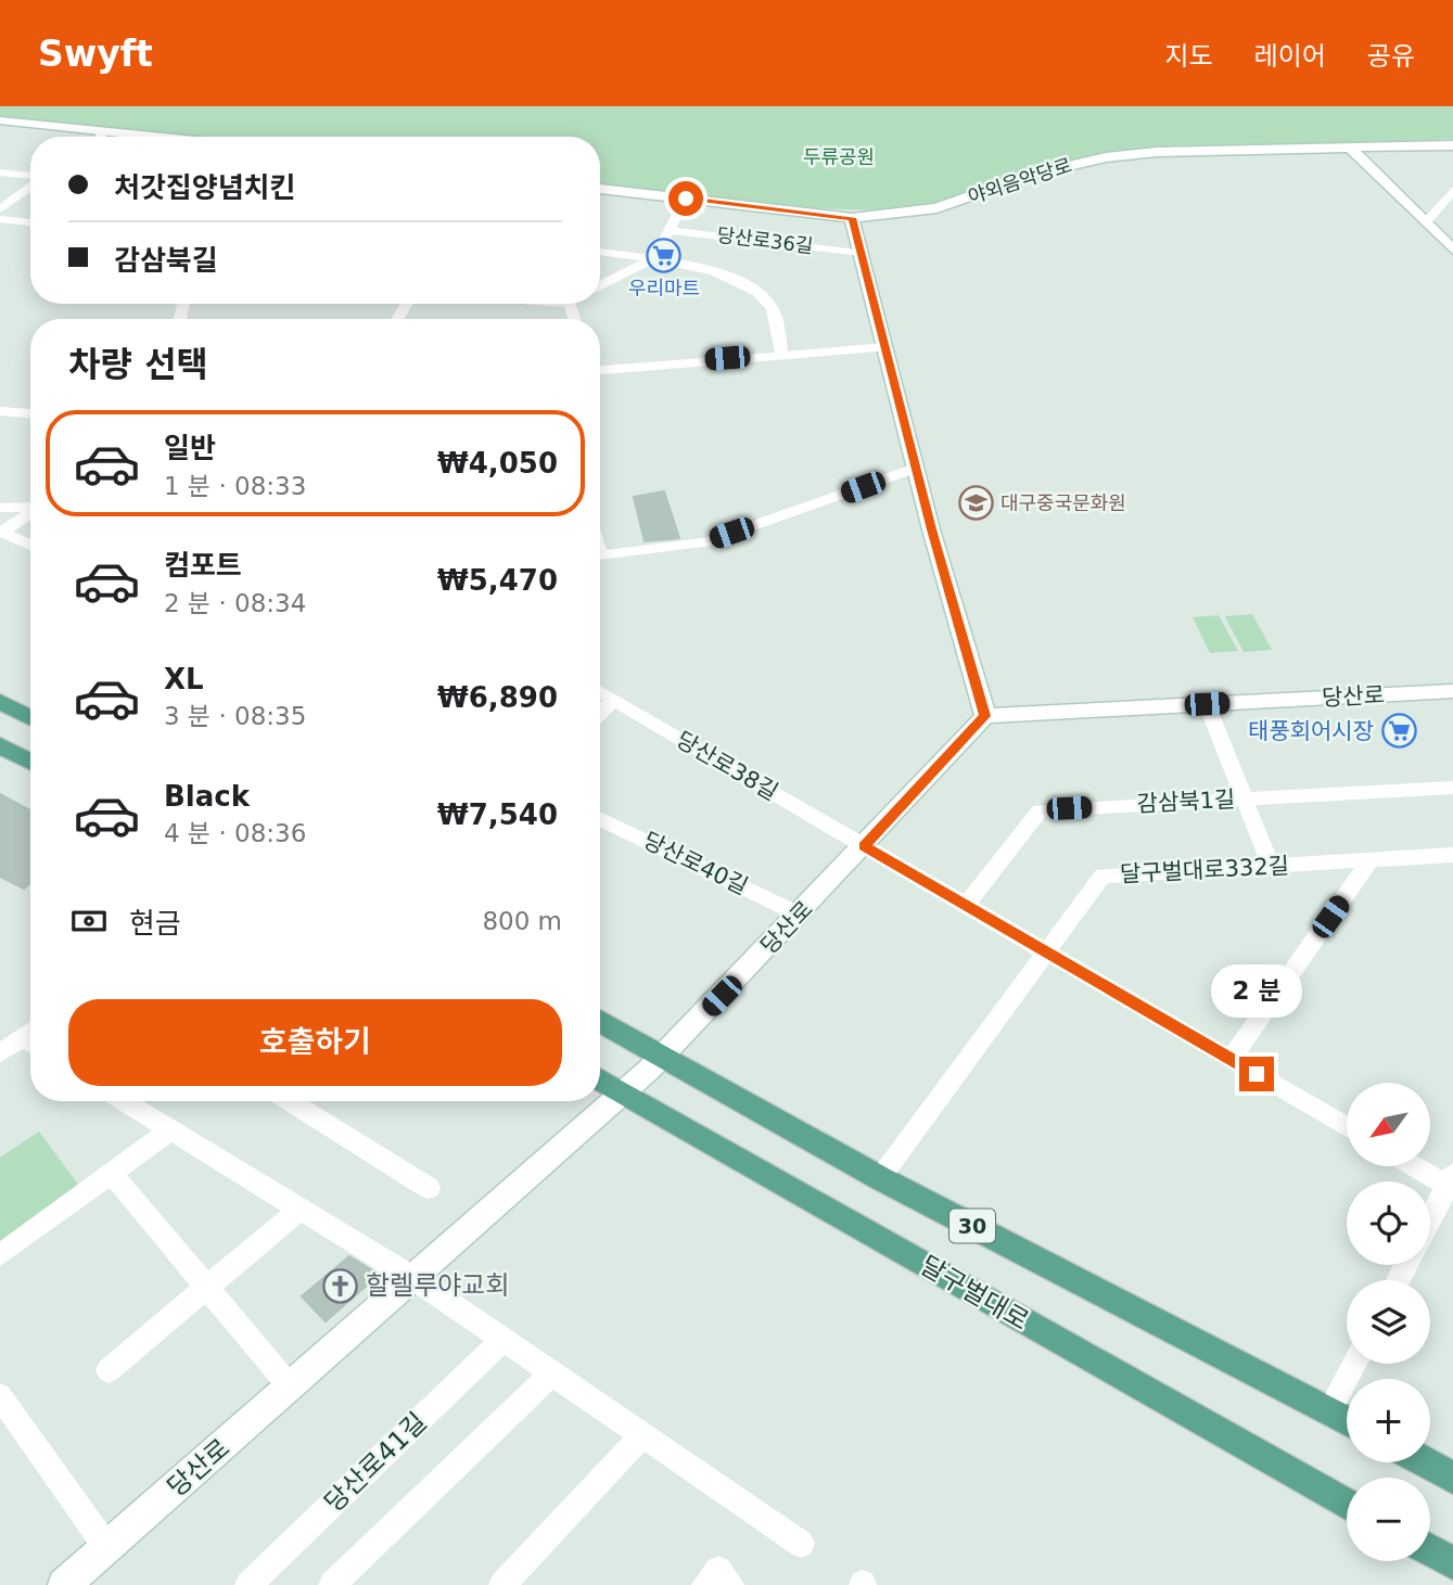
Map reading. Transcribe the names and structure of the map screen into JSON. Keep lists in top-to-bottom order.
{
  "streets": {
    "main road": [
      "야외음악당로",
      "당산로",
      "30",
      "달구벌대로"
    ],
    "street": [
      "당산로36길",
      "당산로38길",
      "감삼북1길",
      "당산로40길",
      "달구벌대로332길",
      "당산로41길"
    ]
  },
  "crossings": [
    ["당산로", "당산로38길"],
    ["당산로", "당산로40길"],
    ["당산로", "30"],
    ["당산로", "달구벌대로"],
    ["당산로38길", "감삼북1길"],
    ["당산로38길", "달구벌대로332길"],
    ["달구벌대로332길", "30"]
  ],
  "parks": ["두류공원"],
  "places": {
    "supermarket": ["우리마트", "태풍회어시장"],
    "school or university": ["대구중국문화원"],
    "church": ["할렐루야교회"]
  },
  "north": "bottom left",
  "page": {
    "header": "Swyft",
    "nav": ["지도", "레이어", "공유"],
    "banner": ["처갓집양념치킨", "감삼북길"],
    "heading": "차량 선택",
    "list": [
      {
        "name": "일반",
        "note": "1 분 · 08:33",
        "value": "₩4,050"
      },
      {
        "name": "컴포트",
        "note": "2 분 · 08:34",
        "value": "₩5,470"
      },
      {
        "name": "XL",
        "note": "3 분 · 08:35",
        "value": "₩6,890"
      },
      {
        "name": "Black",
        "note": "4 분 · 08:36",
        "value": "₩7,540"
      }
    ],
    "pay": ["현금", "800 m"],
    "bubble": "2 분",
    "buttons": "호출하기",
    "map_buttons": ["+", "−"]
  }
}
